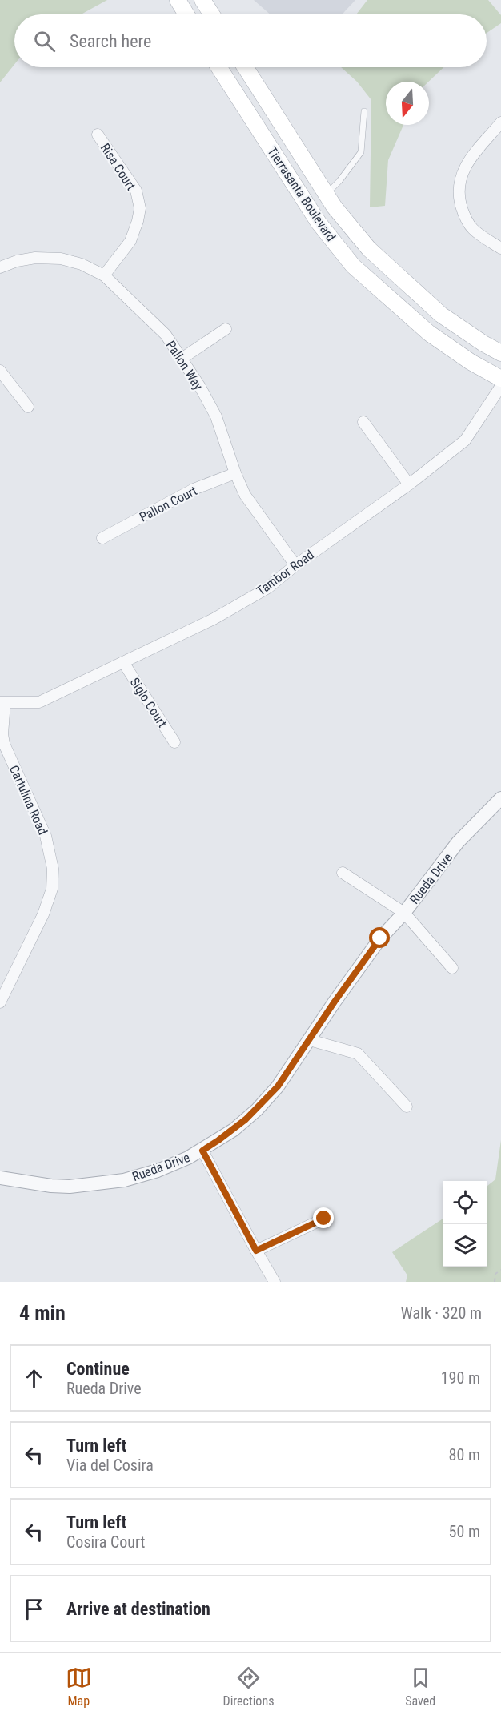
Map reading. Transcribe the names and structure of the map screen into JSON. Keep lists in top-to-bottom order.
{
  "streets": {
    "main road": ["Tierrasanta Boulevard"],
    "street": [
      "Risa Court",
      "Pallon Way",
      "Pallon Court",
      "Tambor Road",
      "Siglo Court",
      "Cartulina Road",
      "Rueda Drive"
    ]
  },
  "crossings": [
    ["Risa Court", "Pallon Way"],
    ["Pallon Way", "Pallon Court"],
    ["Pallon Way", "Tambor Road"],
    ["Tambor Road", "Siglo Court"],
    ["Tambor Road", "Cartulina Road"]
  ],
  "north": "bottom",
  "page": {
    "search": "Search here",
    "heading": ["4 min", "Walk · 320 m"],
    "list": [
      ["Continue", "Rueda Drive", "190 m"],
      ["Turn left", "Via del Cosira", "80 m"],
      ["Turn left", "Cosira Court", "50 m"],
      "Arrive at destination"
    ],
    "nav": ["Map", "Directions", "Saved"]
  }
}
